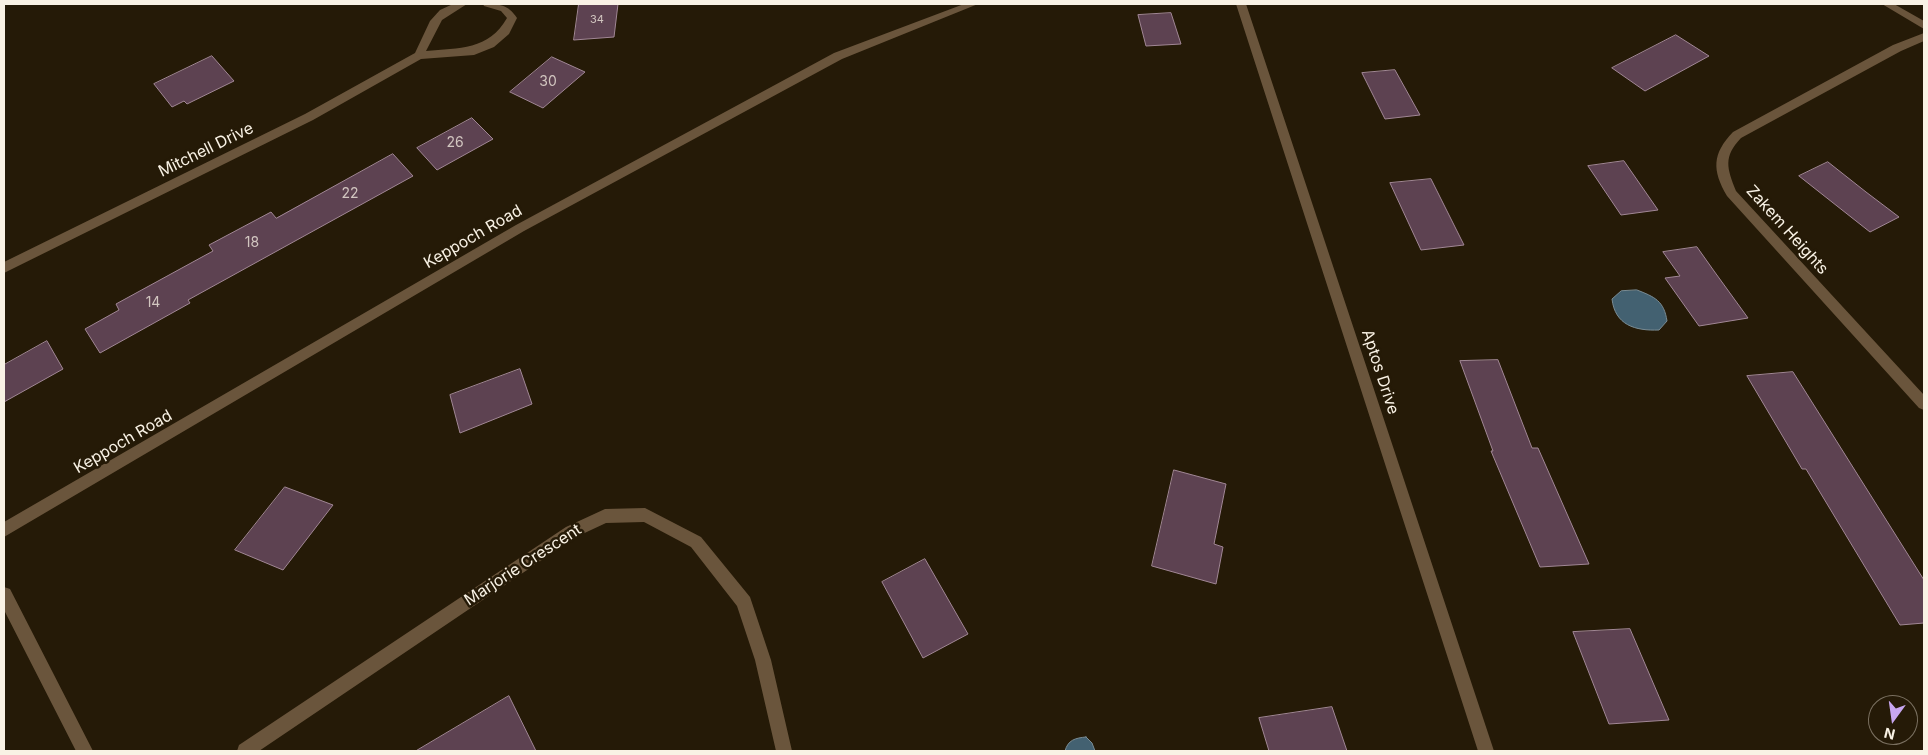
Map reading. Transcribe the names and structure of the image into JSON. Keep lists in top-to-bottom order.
{
  "streets": {
    "street": [
      "Mitchell Drive",
      "Zakem Heights",
      "Keppoch Road",
      "Aptos Drive",
      "Marjorie Crescent"
    ]
  },
  "house_numbers": [
    "34",
    "30",
    "26",
    "22",
    "18",
    "14"
  ],
  "north": "bottom"
}
